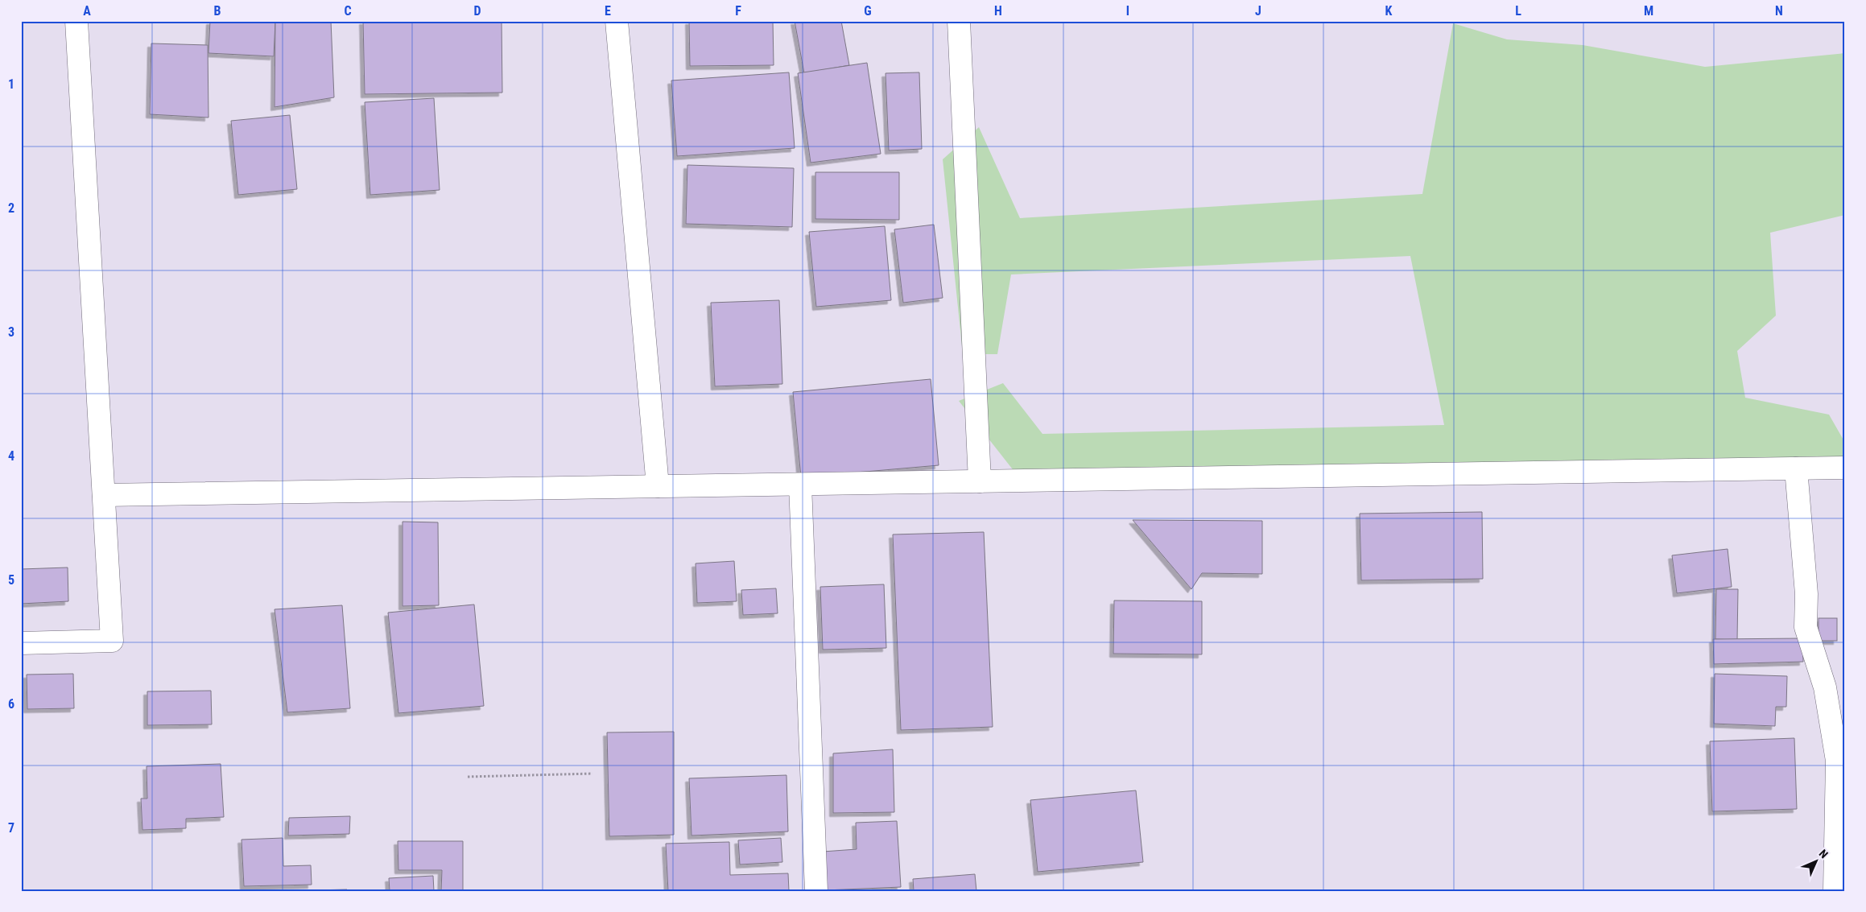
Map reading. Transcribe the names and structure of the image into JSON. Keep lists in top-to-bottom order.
{
  "north": "top right",
  "grid": {
    "columns": [
      "A",
      "B",
      "C",
      "D",
      "E",
      "F",
      "G",
      "H",
      "I",
      "J",
      "K",
      "L",
      "M",
      "N"
    ],
    "rows": [
      "1",
      "2",
      "3",
      "4",
      "5",
      "6",
      "7"
    ]
  }
}
